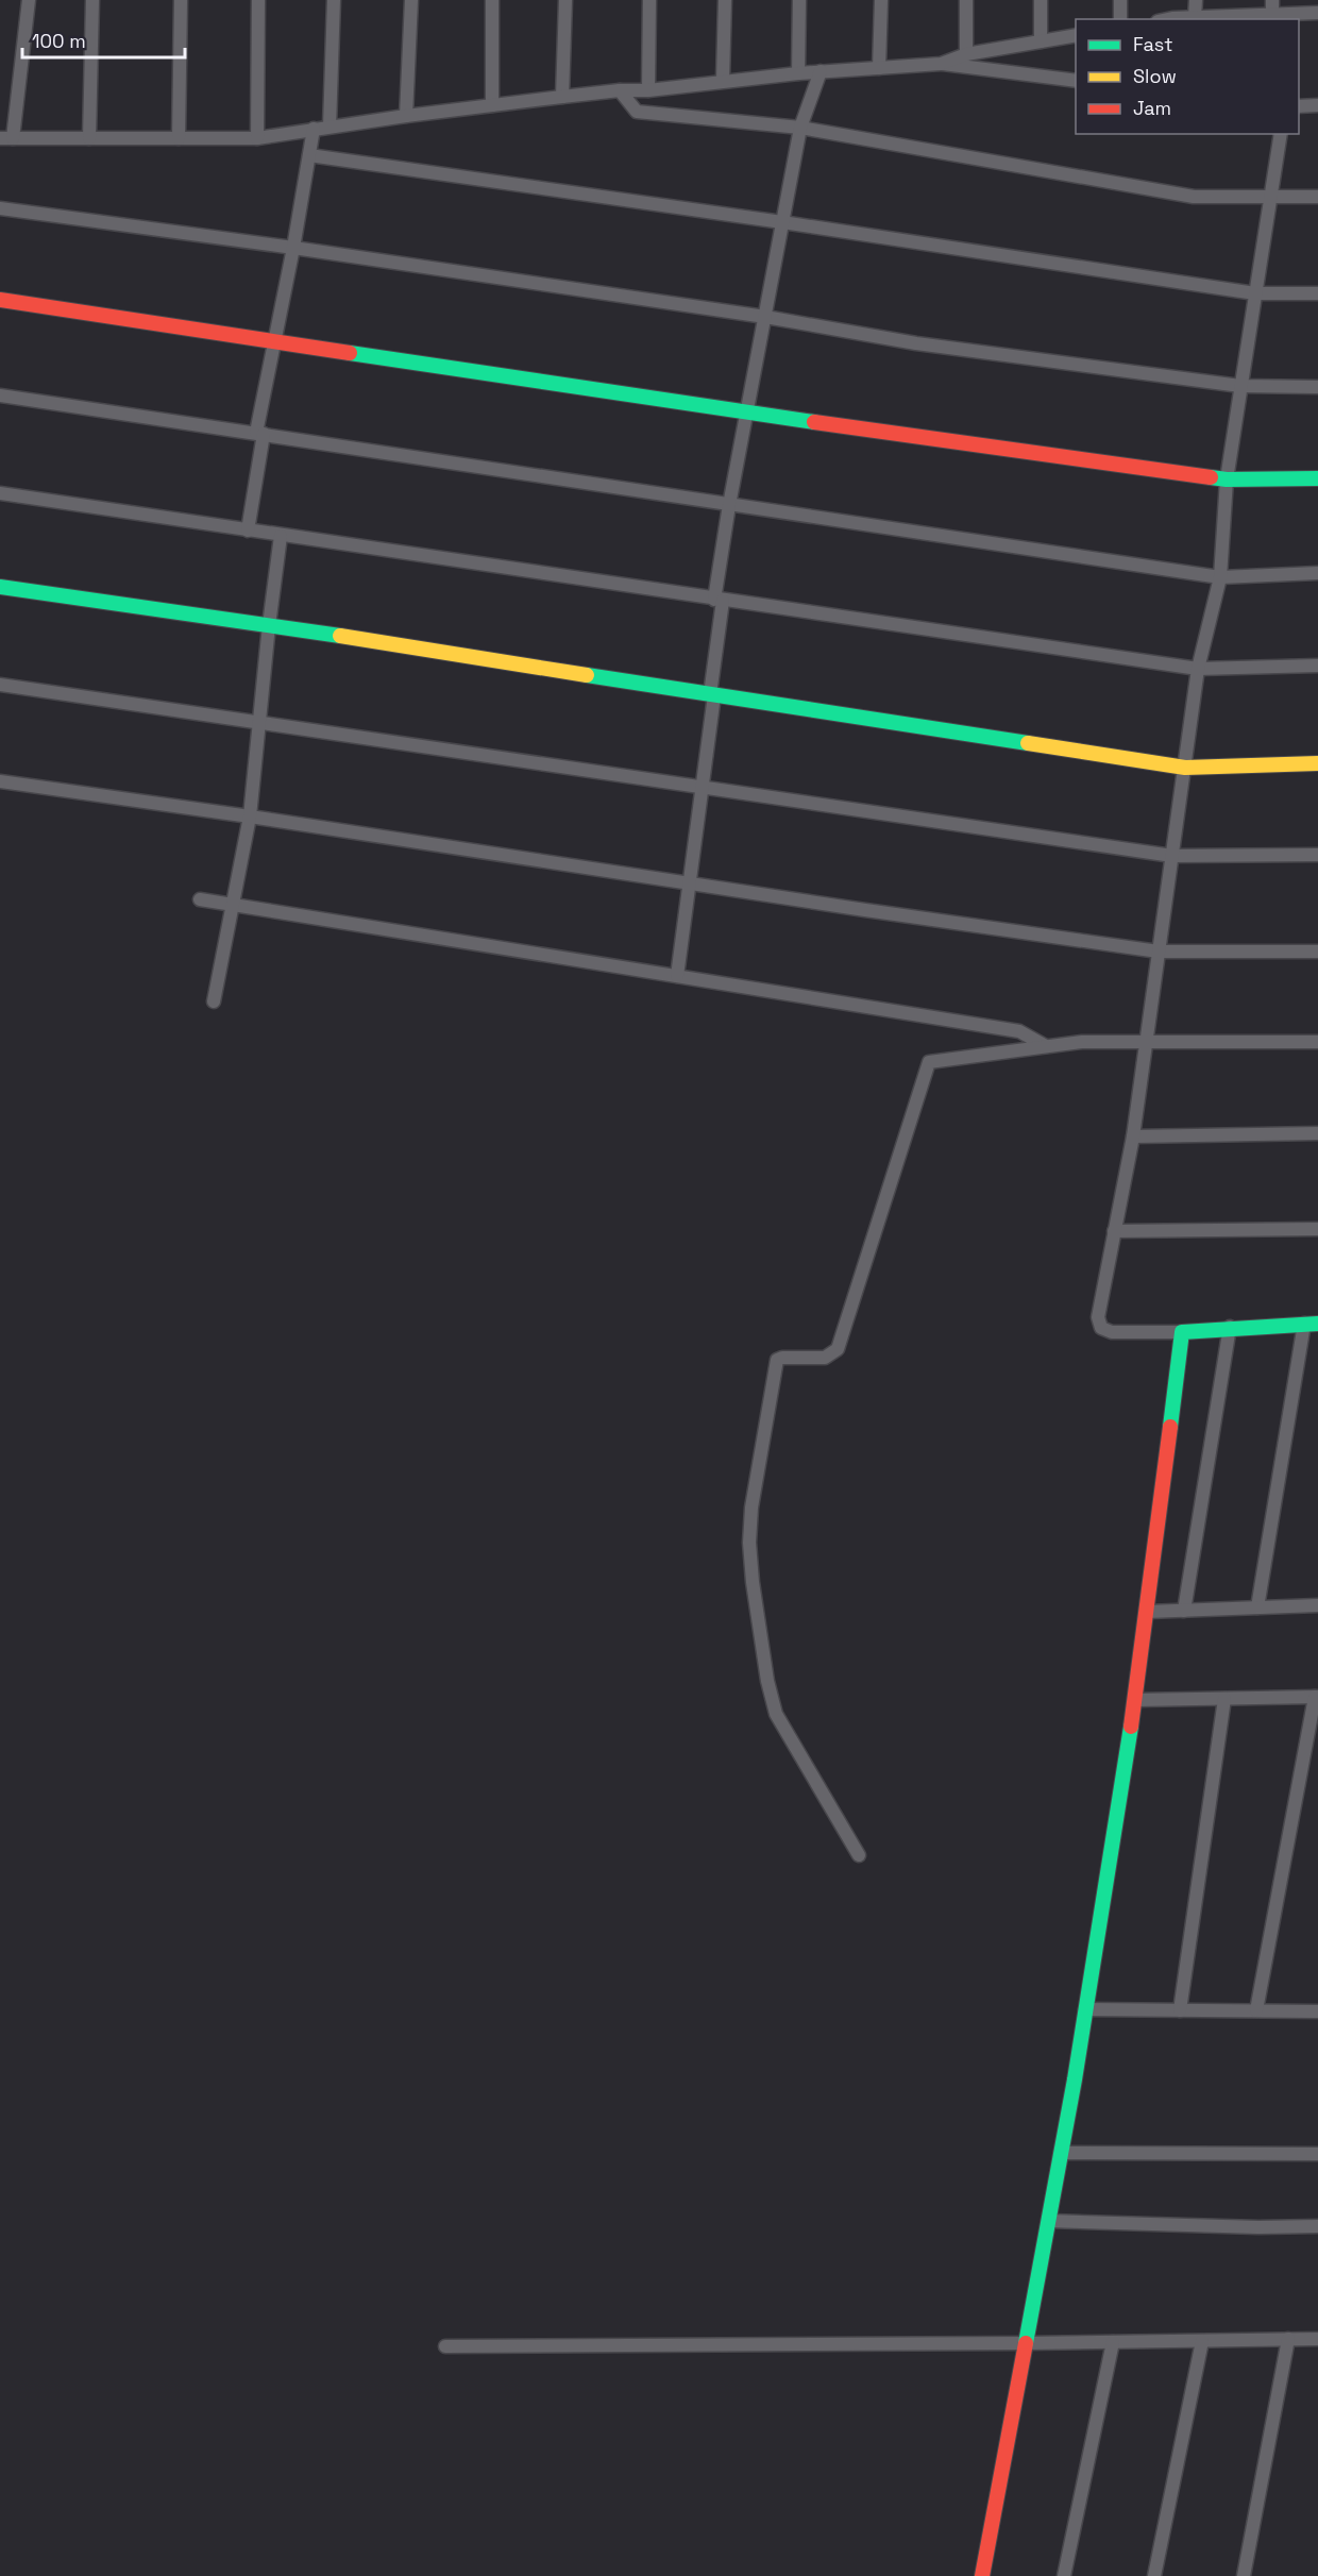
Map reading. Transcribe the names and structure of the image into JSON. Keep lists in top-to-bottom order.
{
  "legend": ["Fast", "Slow", "Jam"],
  "scale_bar": "100 m"
}
